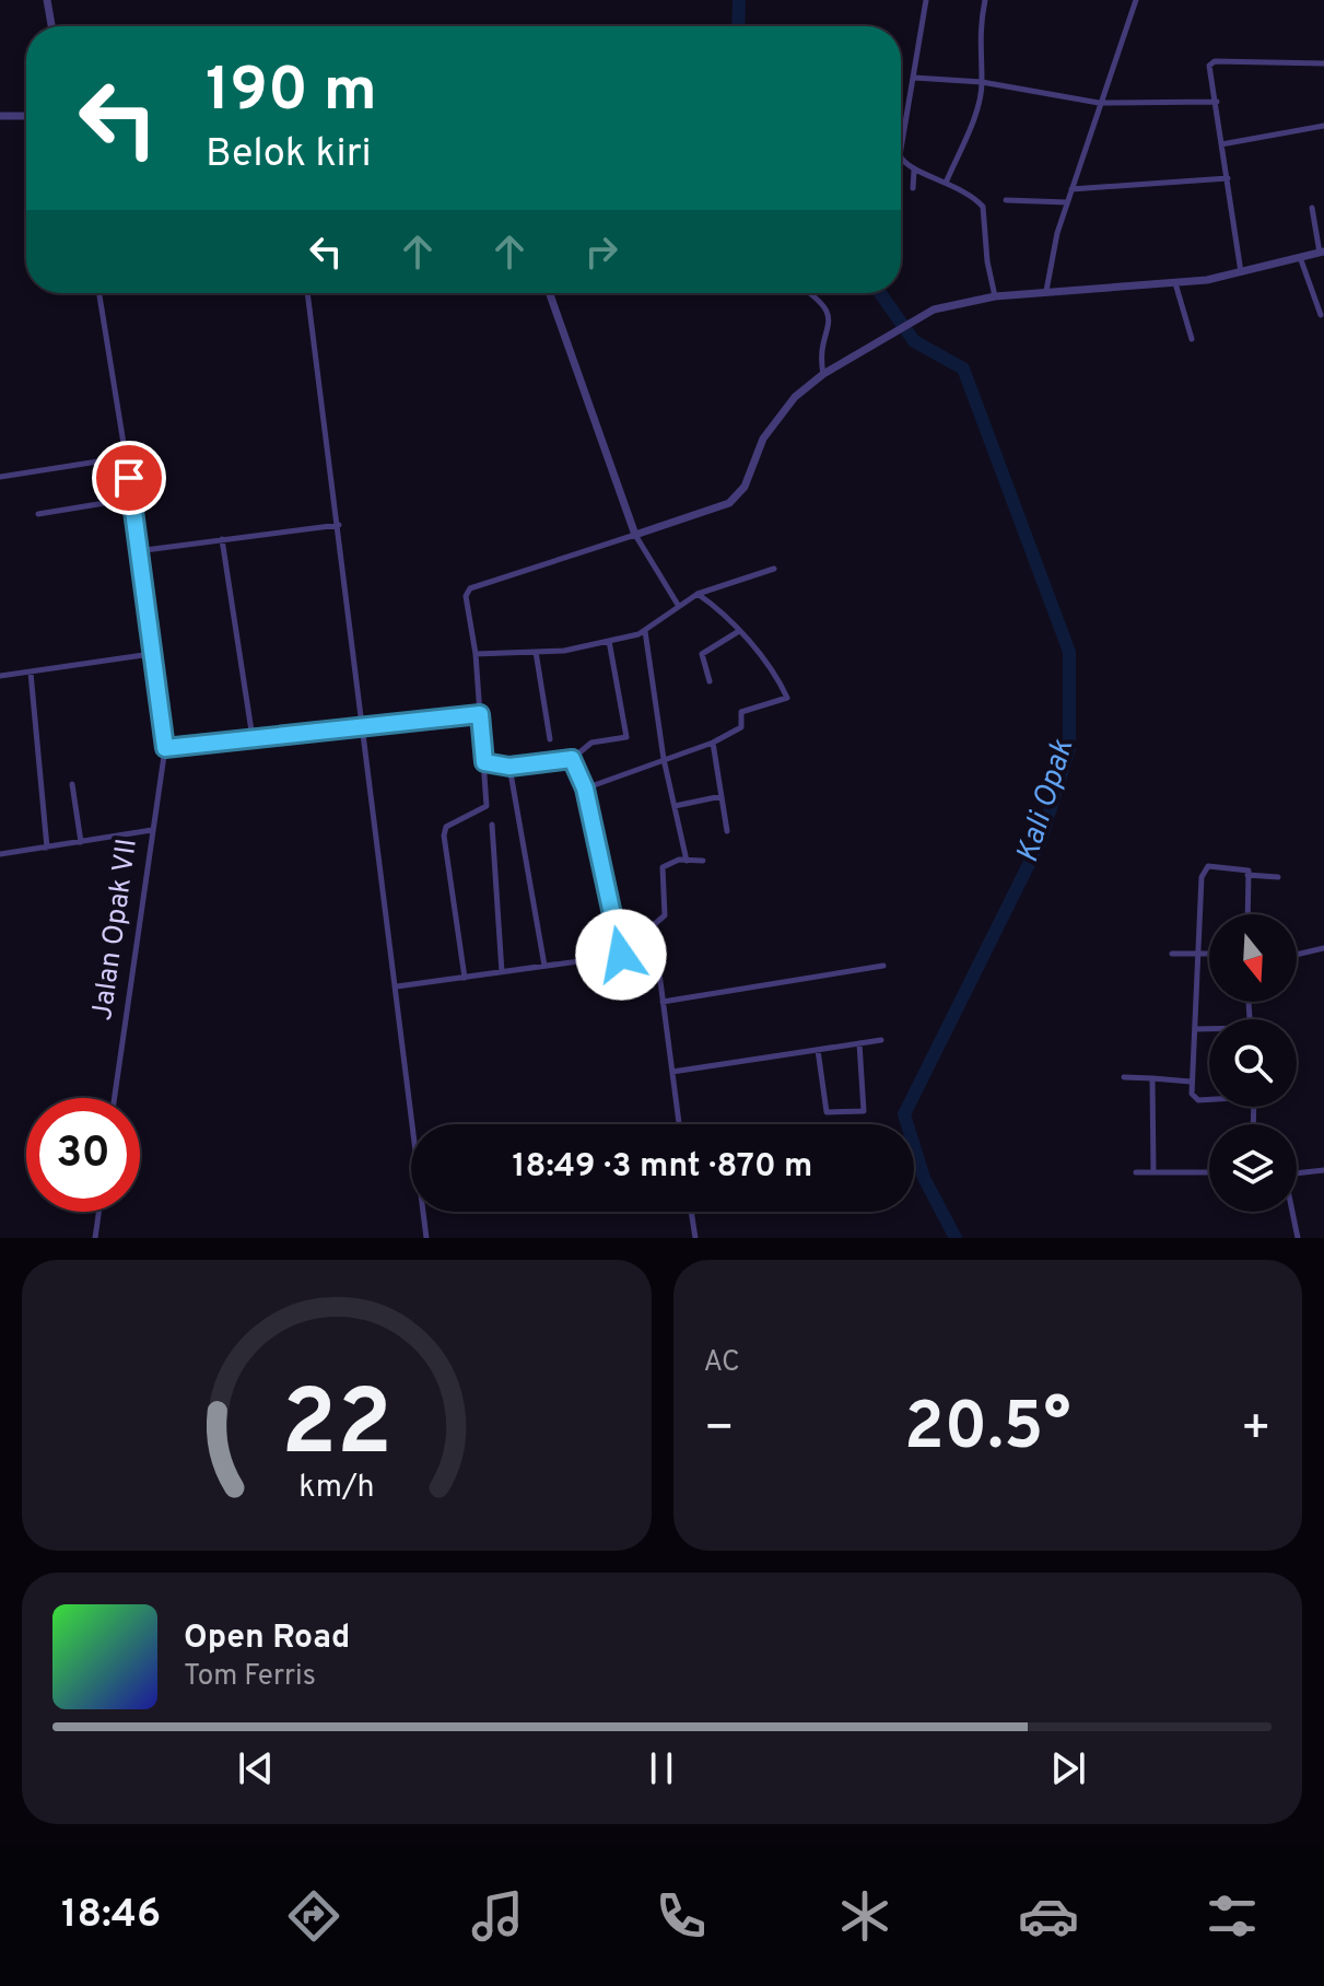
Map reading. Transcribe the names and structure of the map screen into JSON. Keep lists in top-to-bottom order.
{
  "streets": {
    "street": ["Jalan Opak VII"]
  },
  "water": ["Kali Opak"],
  "north": "bottom",
  "page": {
    "turn": ["190 m", "Belok kiri"],
    "limit": "30",
    "trip": "18:49 · 3 mnt · 870 m",
    "tile": "AC",
    "heat": ["−", "20.5°", "+"],
    "song": ["Open Road", "Tom Ferris"],
    "tabs": "18:46",
    "gauge": ["22", "km/h"]
  }
}
